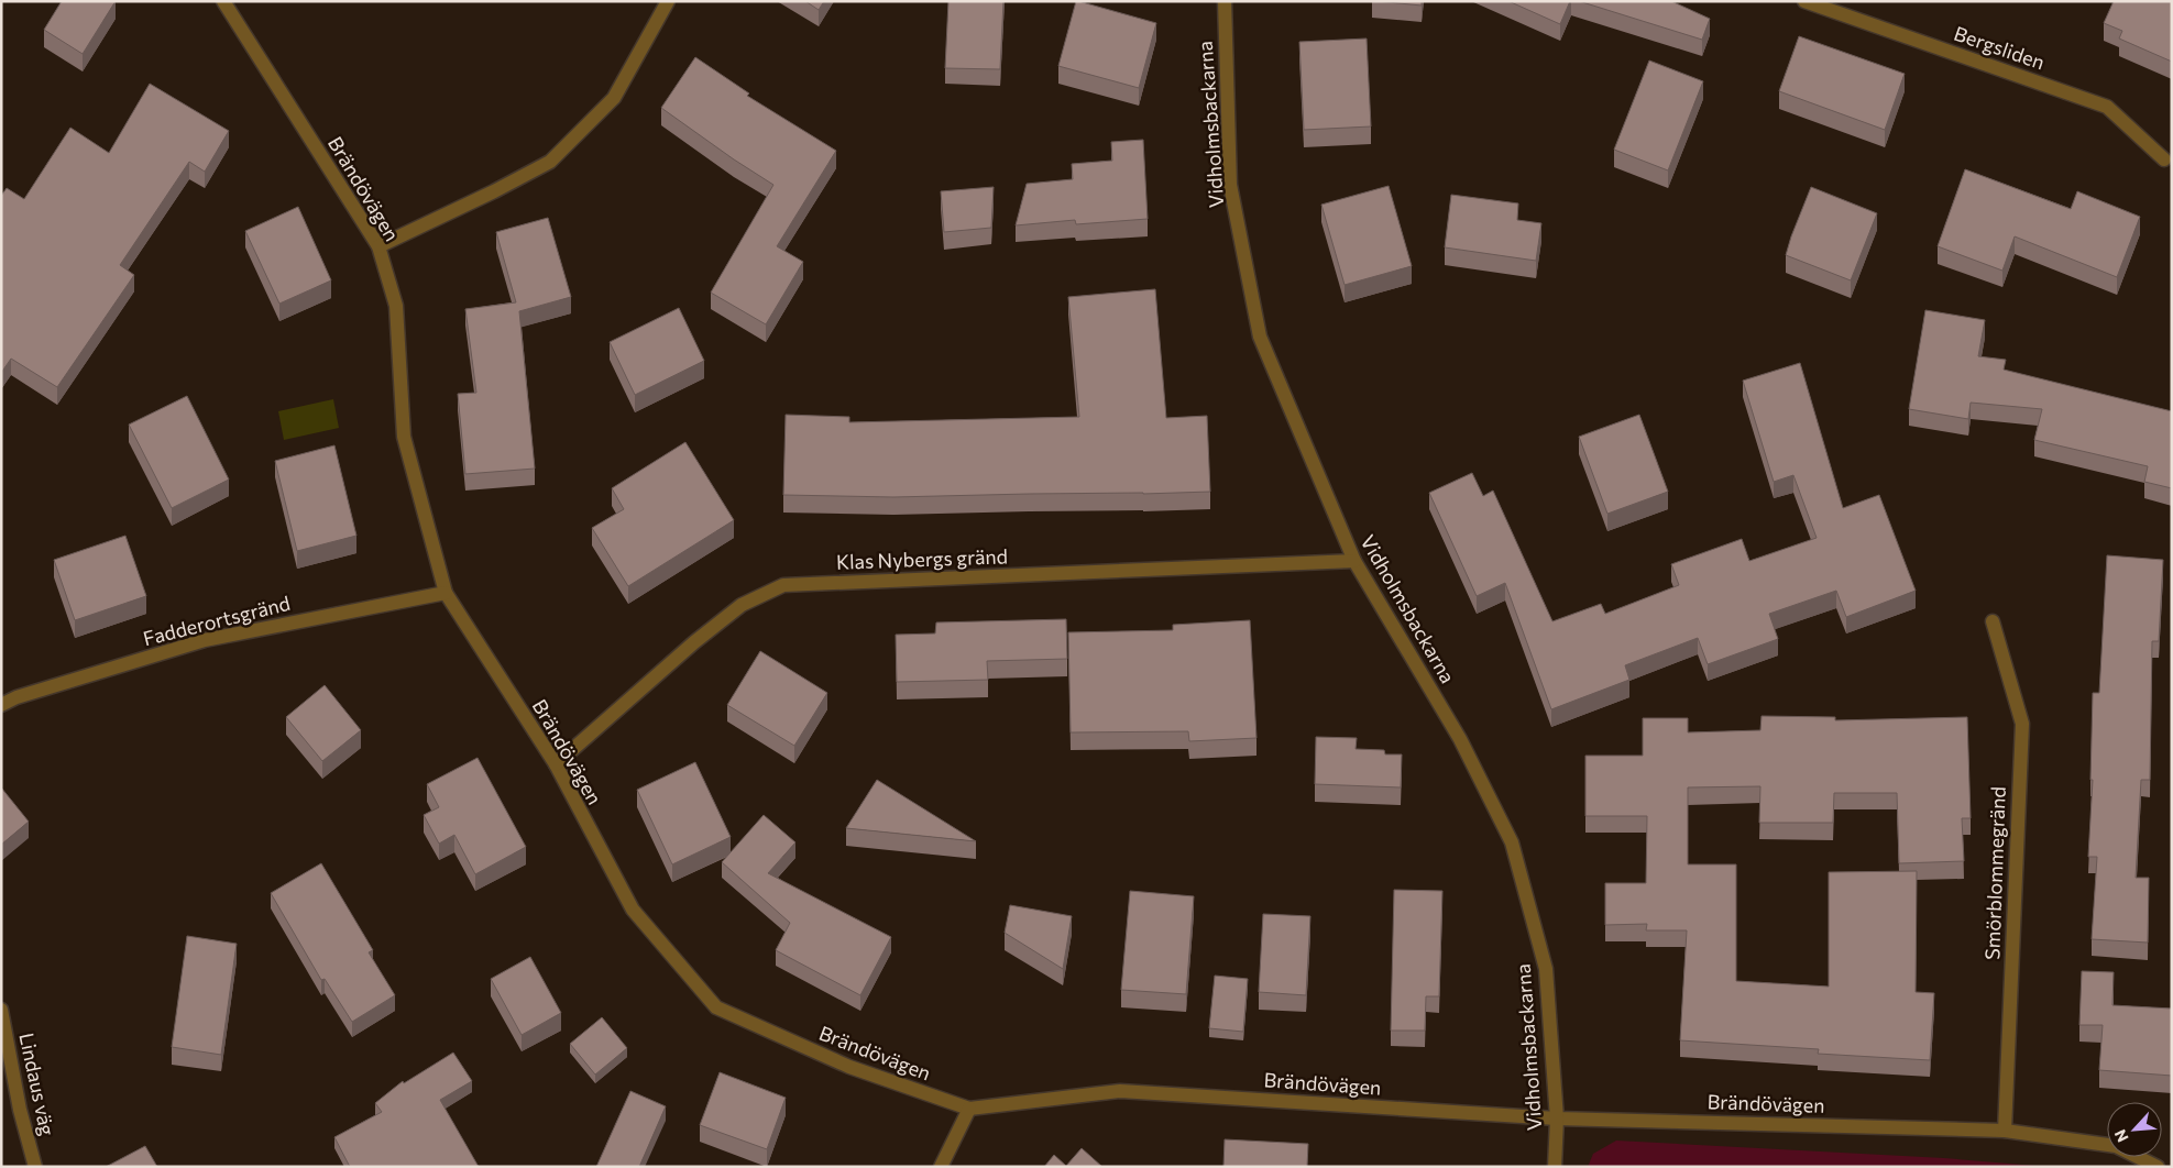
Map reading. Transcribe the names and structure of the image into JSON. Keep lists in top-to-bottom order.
{
  "streets": {
    "street": [
      "Bergsliden",
      "Vidholmsbackarna",
      "Brändövägen",
      "Klas Nybergs gränd",
      "Fadderortsgränd",
      "Smörblommegränd",
      "Lindaus väg"
    ]
  },
  "crossings": [
    ["Vidholmsbackarna", "Brändövägen"],
    ["Vidholmsbackarna", "Klas Nybergs gränd"],
    ["Brändövägen", "Klas Nybergs gränd"],
    ["Brändövägen", "Fadderortsgränd"],
    ["Brändövägen", "Smörblommegränd"]
  ],
  "north": "bottom left"
}
